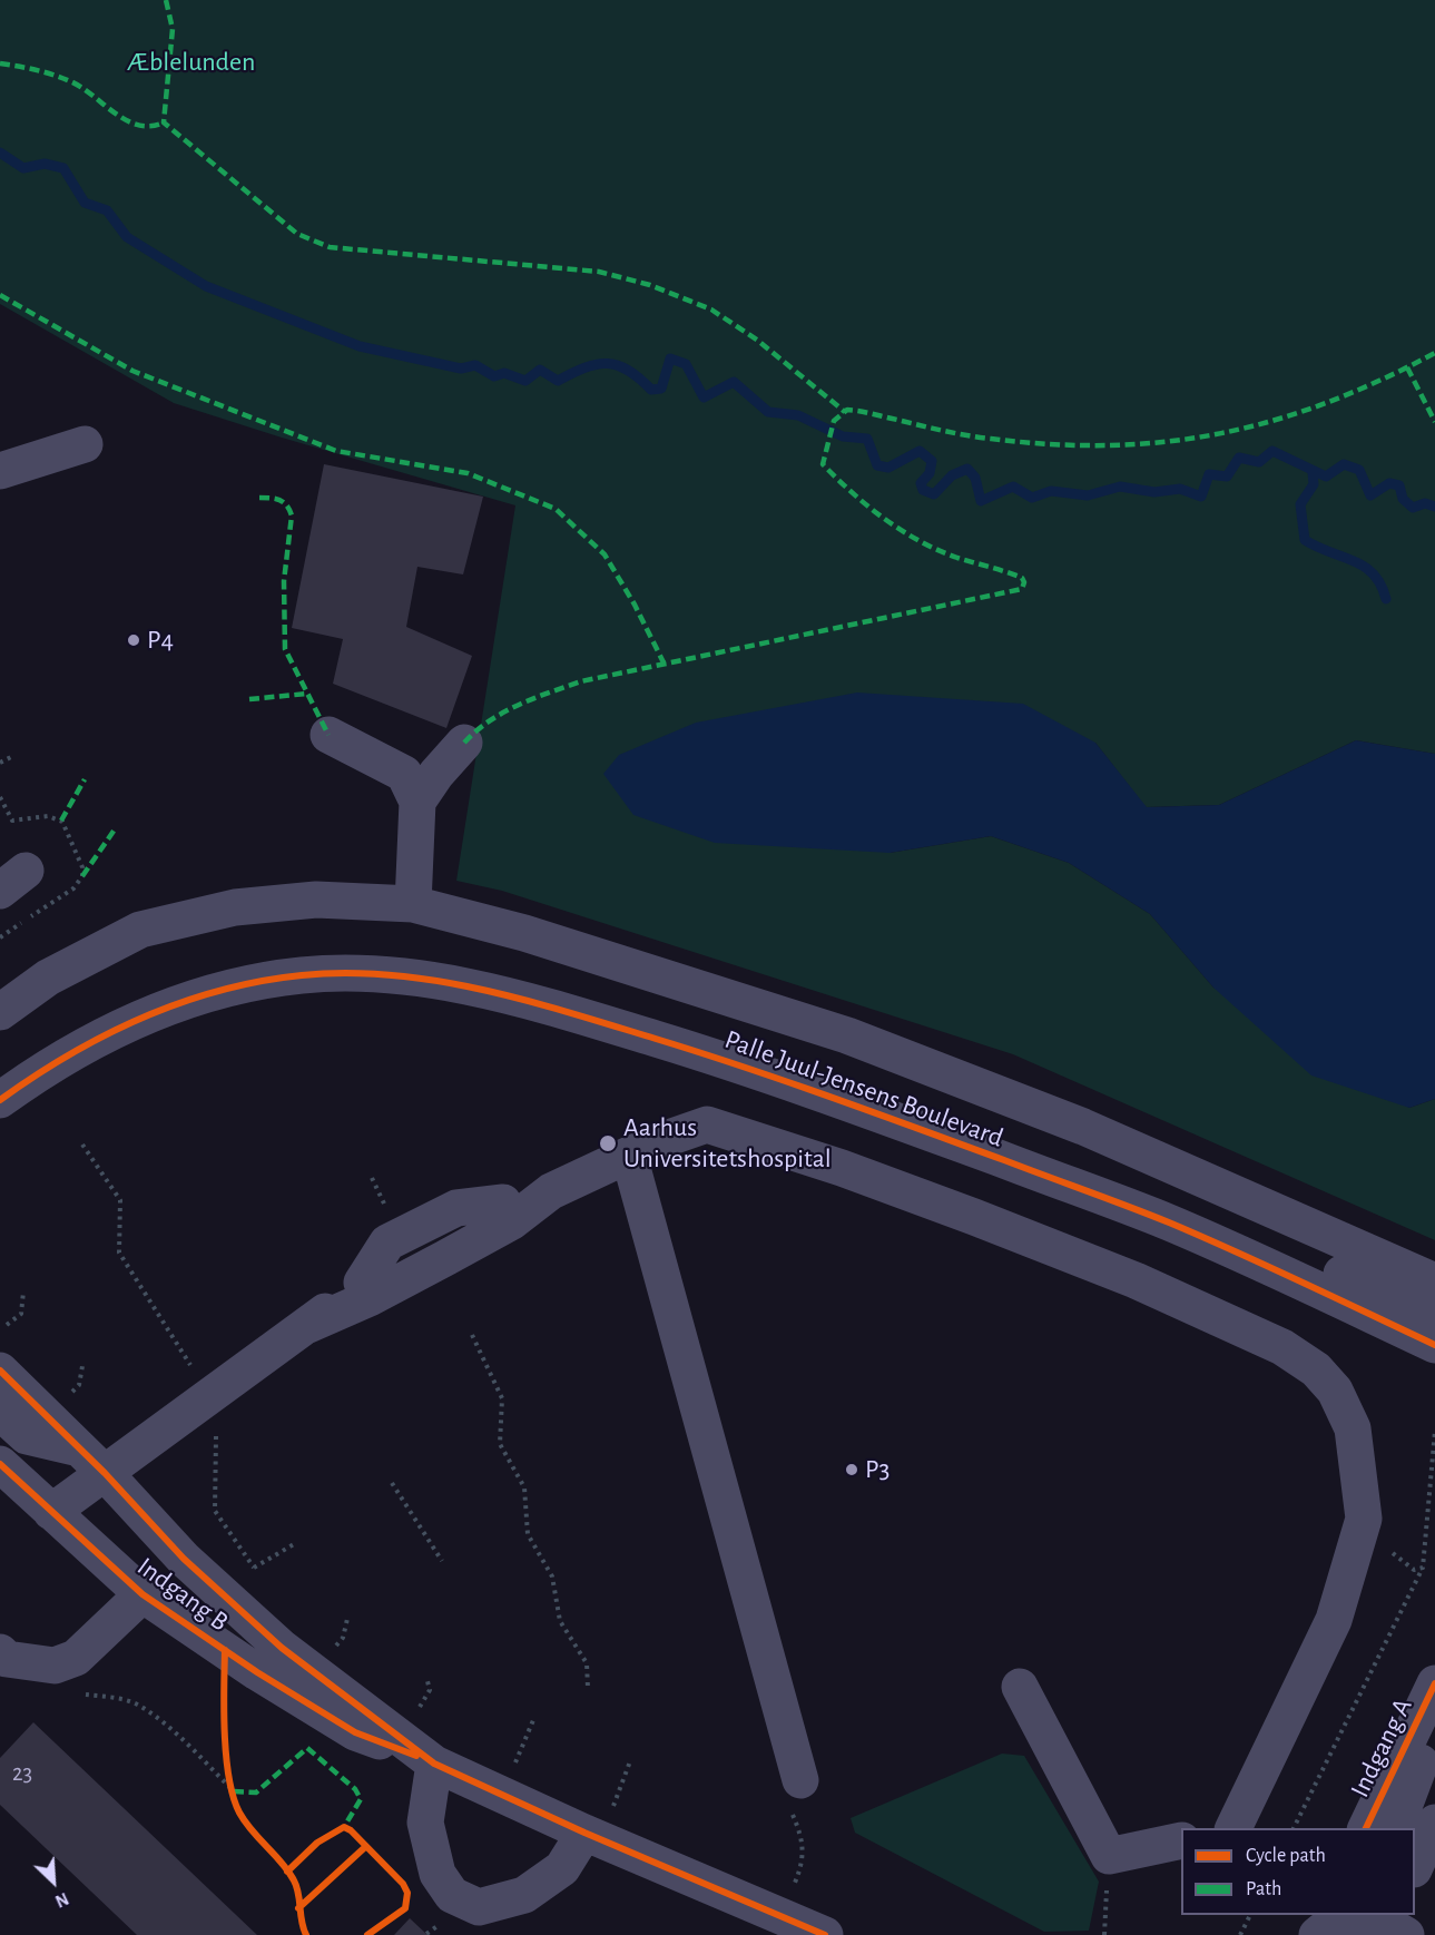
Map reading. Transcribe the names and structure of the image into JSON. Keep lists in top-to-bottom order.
{
  "streets": {
    "street": ["Palle Juul-Jensens Boulevard", "Indgang B", "Indgang A"]
  },
  "parks": ["Æblelunden"],
  "places": ["P4", "Aarhus Universitetshospital", "P3"],
  "house_numbers": ["23"],
  "legend": ["Cycle path", "Path"],
  "north": "bottom right"
}
